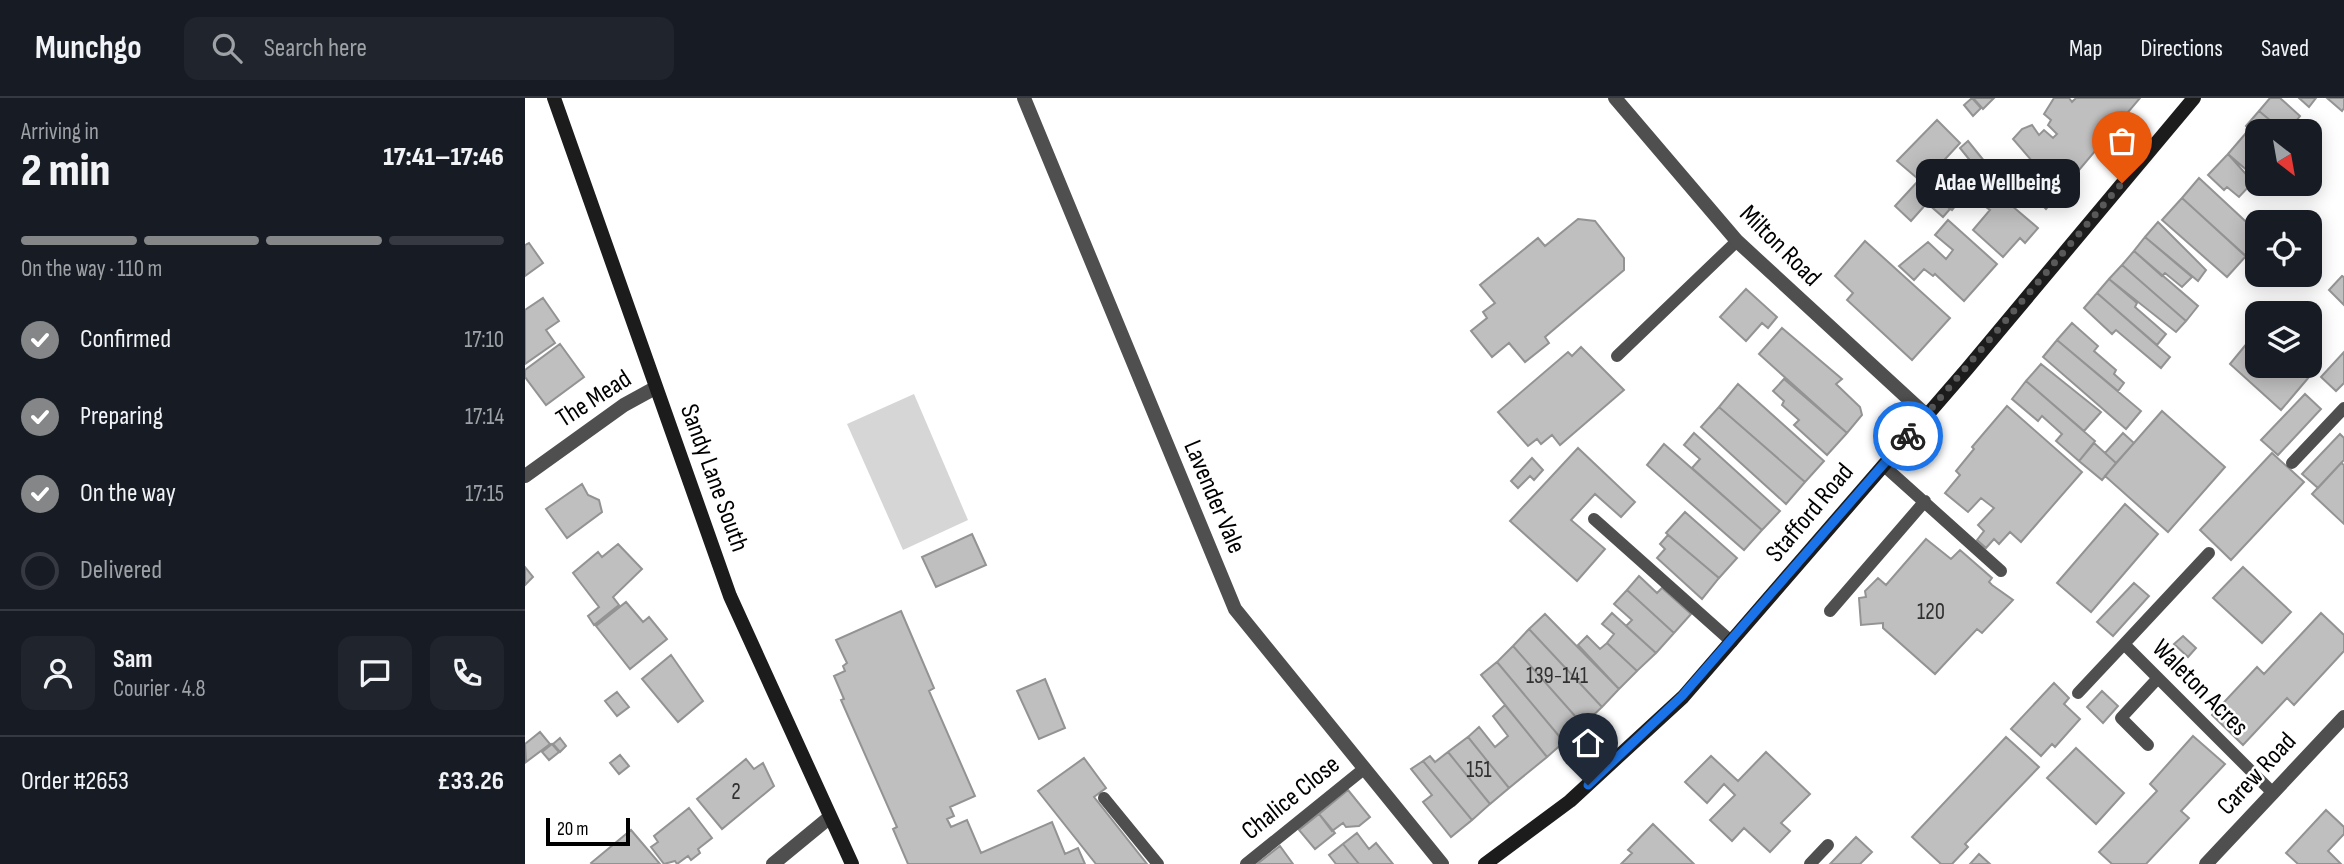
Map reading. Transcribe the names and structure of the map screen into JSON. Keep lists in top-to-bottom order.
{
  "streets": {
    "main road": ["Sandy Lane South", "Stafford Road"],
    "street": [
      "Milton Road",
      "The Mead",
      "Lavender Vale",
      "Carew Road"
    ],
    "lane": ["Waleton Acres", "Chalice Close"]
  },
  "crossings": [
    ["Milton Road", "Stafford Road"],
    ["The Mead", "Sandy Lane South"],
    ["Lavender Vale", "Chalice Close"],
    ["Waleton Acres", "Carew Road"]
  ],
  "places": ["Adae Wellbeing"],
  "house_numbers": [
    "120",
    "139-141",
    "151",
    "2"
  ],
  "scale_bar": "20 m",
  "north": "bottom right",
  "page": {
    "header": "Munchgo",
    "search": "Search here",
    "nav": ["Map", "Directions", "Saved"],
    "heading": ["2 min", "Arriving in", "17:41–17:46"],
    "panel": [
      "Sam",
      "Courier · 4.8",
      "Order #2653",
      "£33.26"
    ],
    "bubble": "Adae Wellbeing",
    "bar": "On the way · 110 m",
    "list": [
      ["Confirmed", "17:10"],
      ["Preparing", "17:14"],
      ["On the way", "17:15"],
      "Delivered"
    ],
    "scale": "20 m"
  }
}
